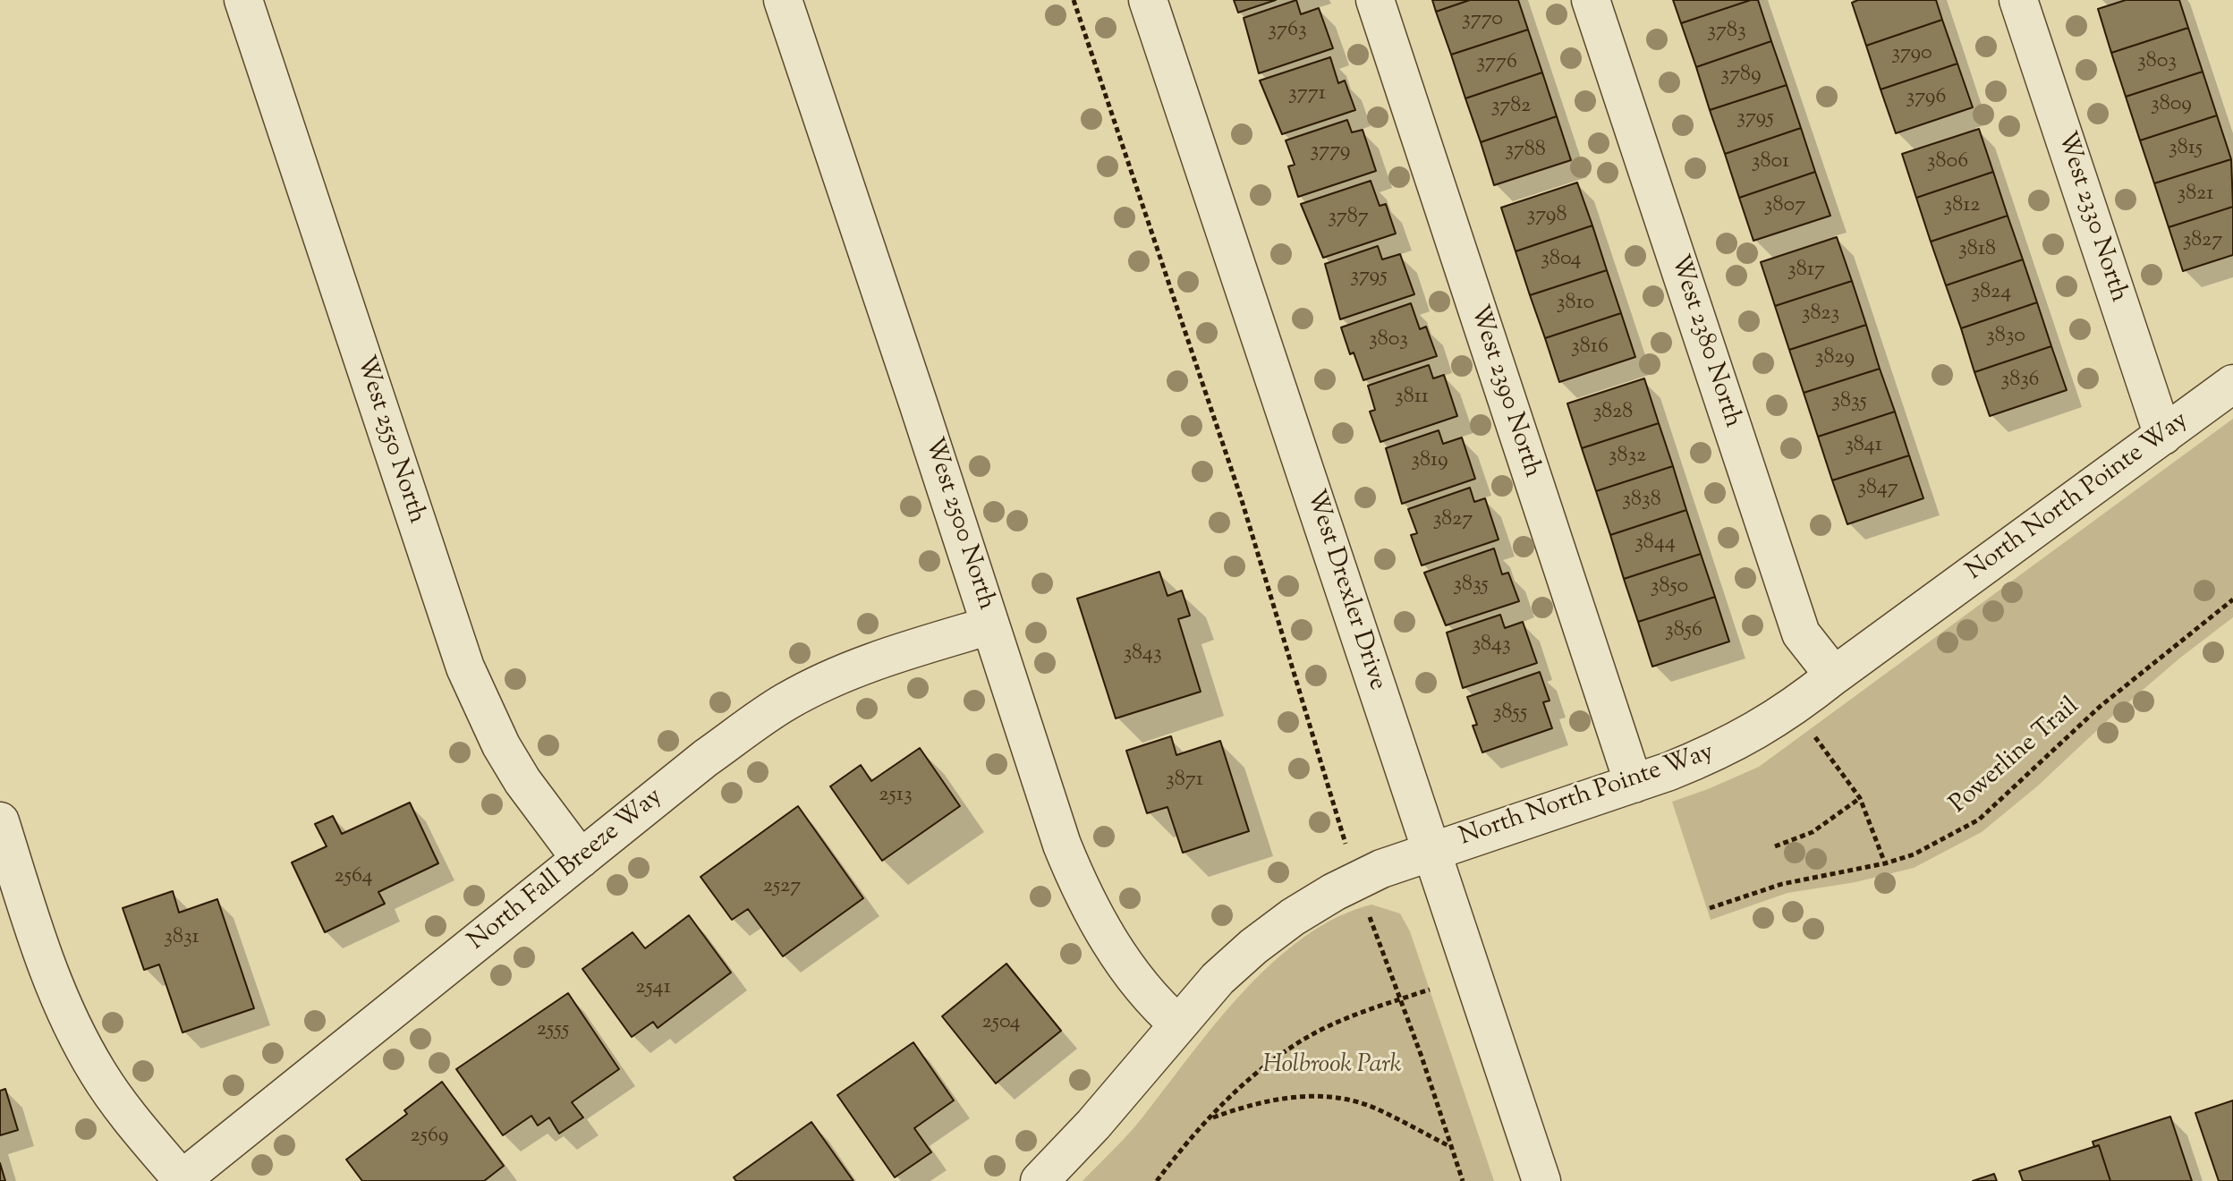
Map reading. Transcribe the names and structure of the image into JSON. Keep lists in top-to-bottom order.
{
  "streets": {
    "street": [
      "West 2330 North",
      "West 2380 North",
      "West 2390 North",
      "West 2550 North",
      "North North Pointe Way",
      "West 2500 North",
      "West Drexler Drive",
      "North Fall Breeze Way"
    ],
    "path": ["Powerline Trail"]
  },
  "crossings": [
    ["West 2330 North", "North North Pointe Way"],
    ["West 2380 North", "North North Pointe Way"],
    ["West 2390 North", "North North Pointe Way"],
    ["West 2550 North", "North Fall Breeze Way"],
    ["North North Pointe Way", "West 2500 North"],
    ["North North Pointe Way", "West Drexler Drive"],
    ["West 2500 North", "North Fall Breeze Way"]
  ],
  "parks": ["Holbrook Park"],
  "house_numbers": [
    "3770",
    "3763",
    "3783",
    "3790",
    "3803",
    "3776",
    "3789",
    "3771",
    "3796",
    "3809",
    "3782",
    "3795",
    "3815",
    "3788",
    "3779",
    "3801",
    "3806",
    "3821",
    "3807",
    "3812",
    "3798",
    "3787",
    "3827",
    "3818",
    "3804",
    "3817",
    "3795",
    "3824",
    "3810",
    "3823",
    "3830",
    "3803",
    "3816",
    "3829",
    "3836",
    "3811",
    "3835",
    "3828",
    "3841",
    "3832",
    "3819",
    "3847",
    "3838",
    "3827",
    "3844",
    "3835",
    "3850",
    "3856",
    "3843",
    "3843",
    "3855",
    "3871",
    "2513",
    "2564",
    "2527",
    "3831",
    "2541",
    "2504",
    "2555",
    "2569"
  ]
}
